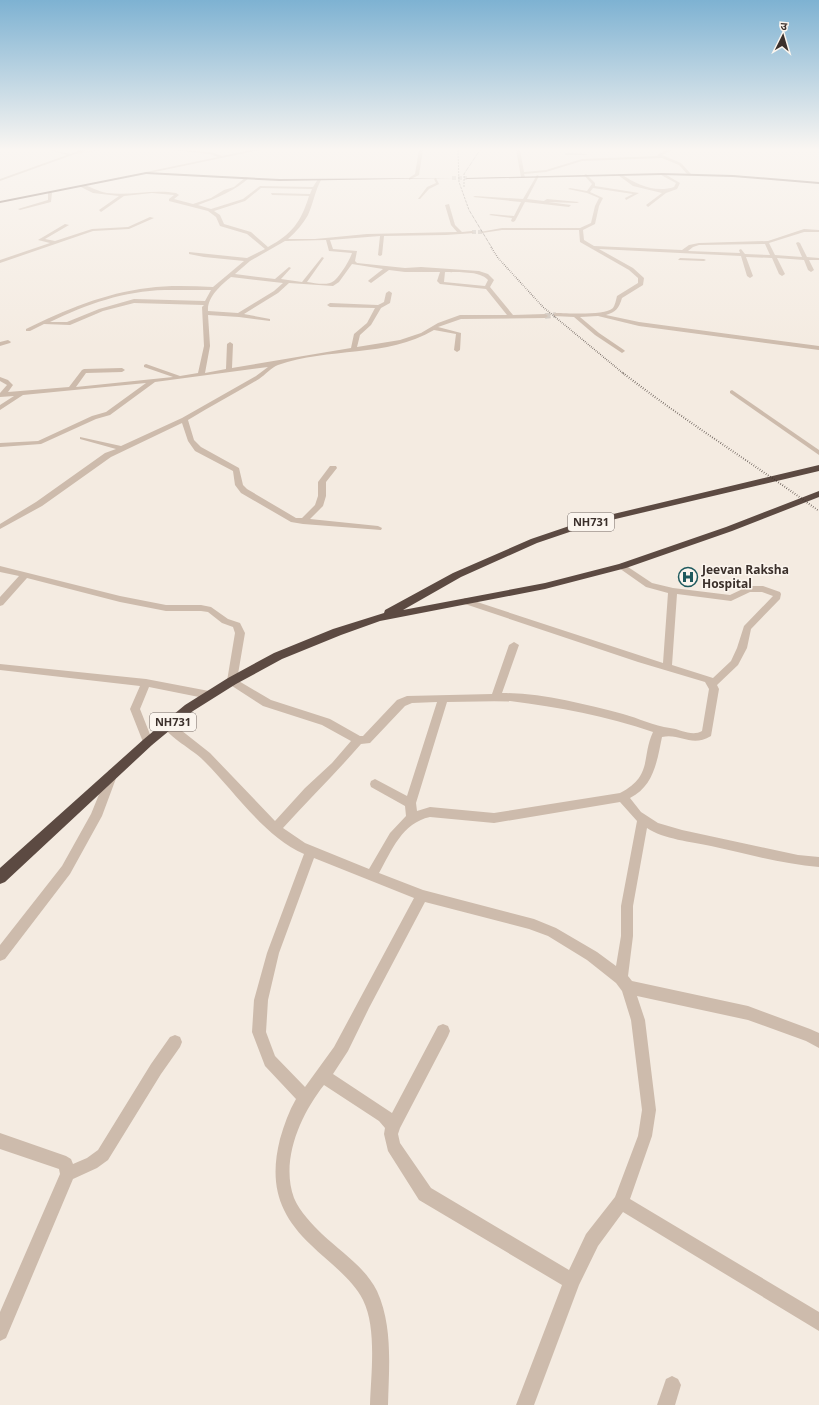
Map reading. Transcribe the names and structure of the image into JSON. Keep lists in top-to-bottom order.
{
  "streets": {
    "highway": ["NH731"]
  },
  "places": {
    "hospital": ["Jeevan Raksha Hospital"]
  },
  "north": "top"
}
